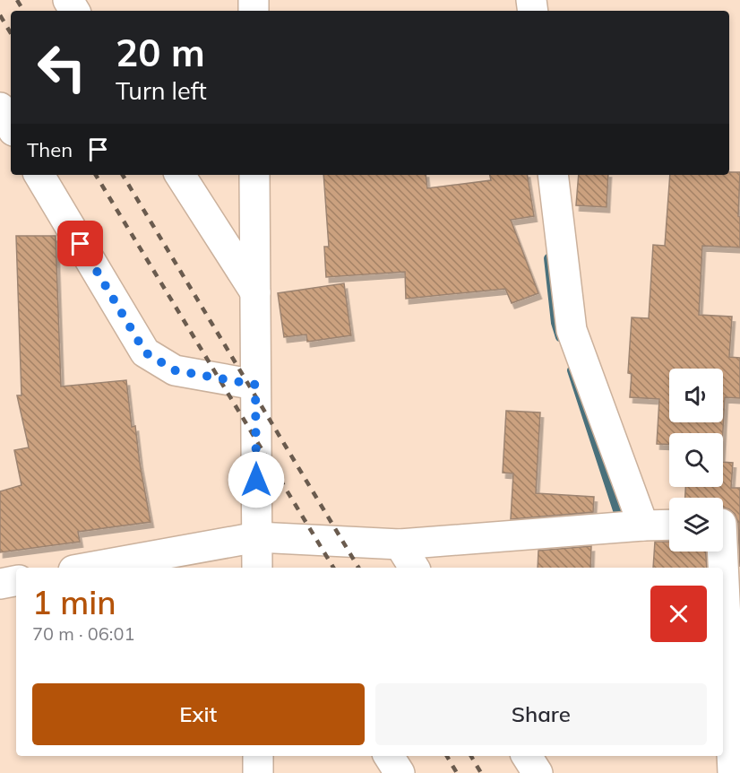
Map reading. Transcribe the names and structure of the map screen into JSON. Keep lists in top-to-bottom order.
{
  "page": {
    "turn": ["20 m", "Turn left"],
    "then": "Then",
    "heading": ["1 min", "70 m · 06:01"],
    "buttons": ["Exit", "Share"]
  }
}
